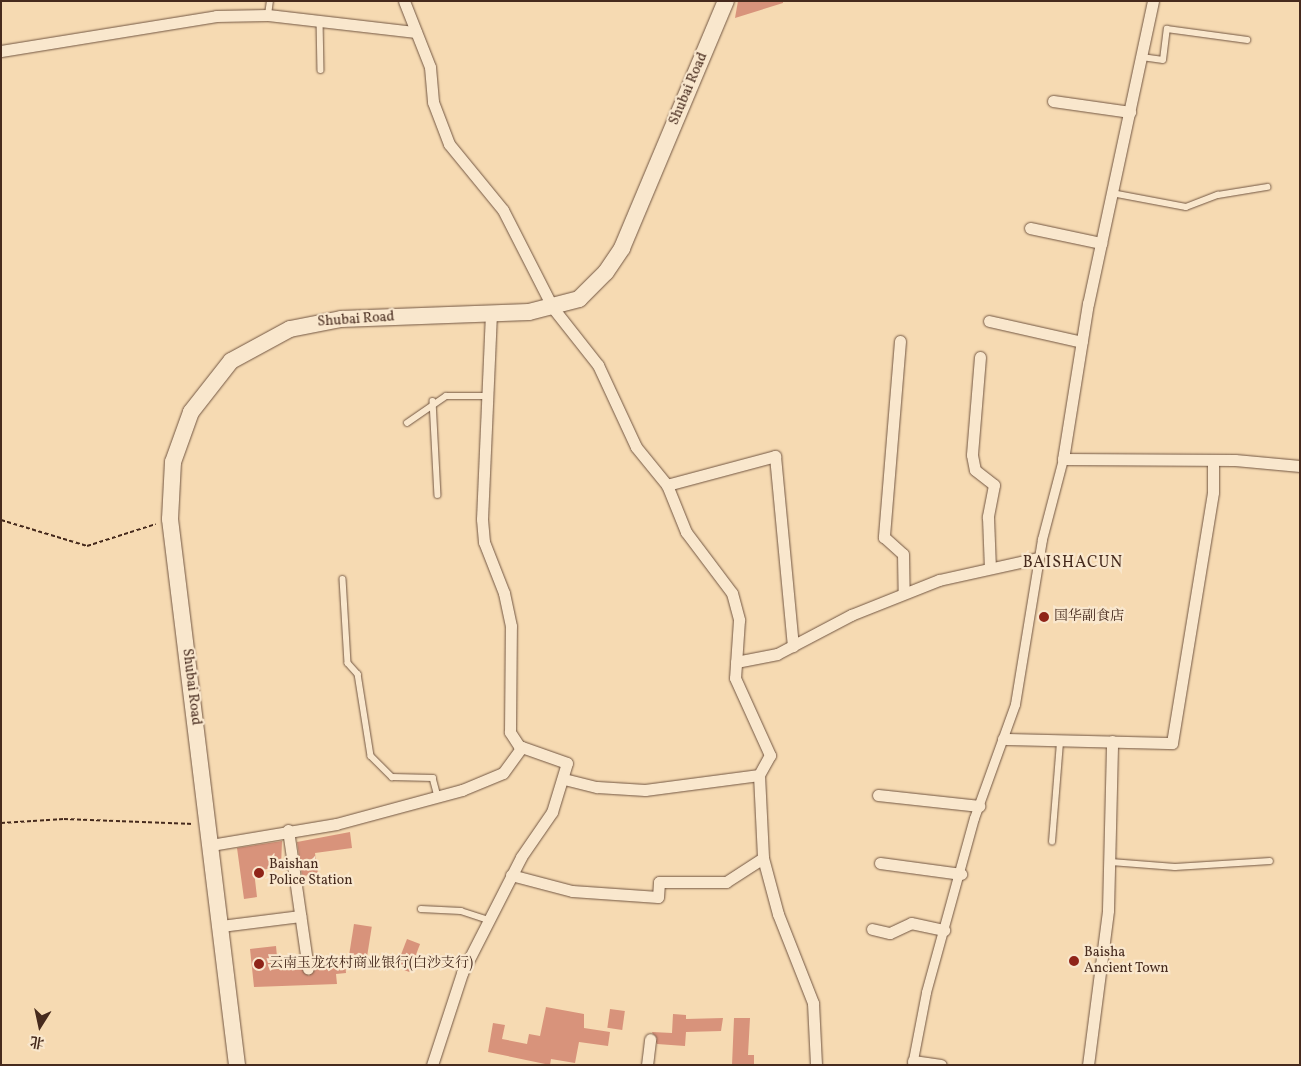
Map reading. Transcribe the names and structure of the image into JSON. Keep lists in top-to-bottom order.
{
  "streets": {
    "main road": ["Shubai Road"]
  },
  "districts": ["BAISHACUN"],
  "places": [
    "国华副食店",
    "Baishan Police Station",
    "Baisha Ancient Town",
    "云南玉龙农村商业银行(白沙支行)"
  ],
  "north": "bottom"
}
